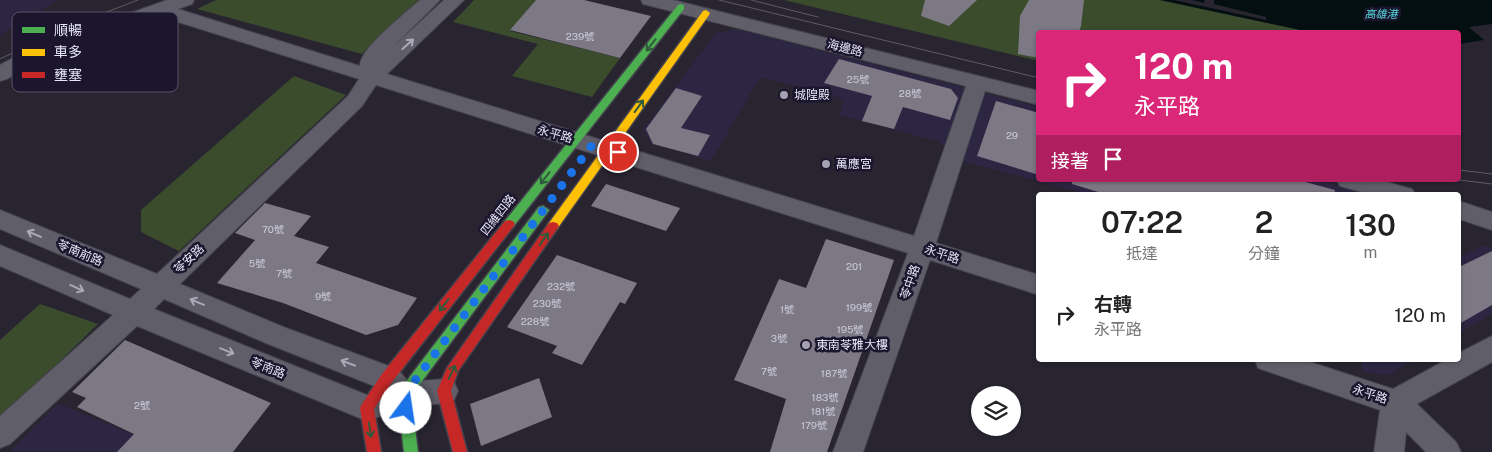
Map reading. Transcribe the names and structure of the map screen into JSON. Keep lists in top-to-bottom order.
{
  "streets": {
    "street": [
      "海邊路",
      "永平路",
      "四維四路",
      "苓南前路",
      "苓安路",
      "苓中路",
      "苓南路"
    ]
  },
  "crossings": [
    ["海邊路", "四維四路"],
    ["海邊路", "苓中路"],
    ["永平路", "四維四路"],
    ["永平路", "苓安路"],
    ["永平路", "苓中路"],
    ["苓南前路", "苓安路"],
    ["苓安路", "苓南路"]
  ],
  "water": ["高雄港"],
  "places": ["城隍殿", "萬應宮", "東南苓雅大樓"],
  "house_numbers": [
    "239號",
    "25號",
    "28號",
    "29",
    "70號",
    "5號",
    "201",
    "7號",
    "232號",
    "9號",
    "230號",
    "199號",
    "1號",
    "228號",
    "195號",
    "3號",
    "7號",
    "187號",
    "183號",
    "2號",
    "181號",
    "179號"
  ],
  "legend": ["順暢", "車多", "壅塞"],
  "page": {
    "turn": ["120 m", "永平路"],
    "then": "接著",
    "eta": [
      "07:22",
      "抵達",
      "2",
      "分鐘",
      "130",
      "m"
    ],
    "list": [
      {
        "name": "右轉",
        "note": "永平路",
        "value": "120 m"
      }
    ]
  }
}
